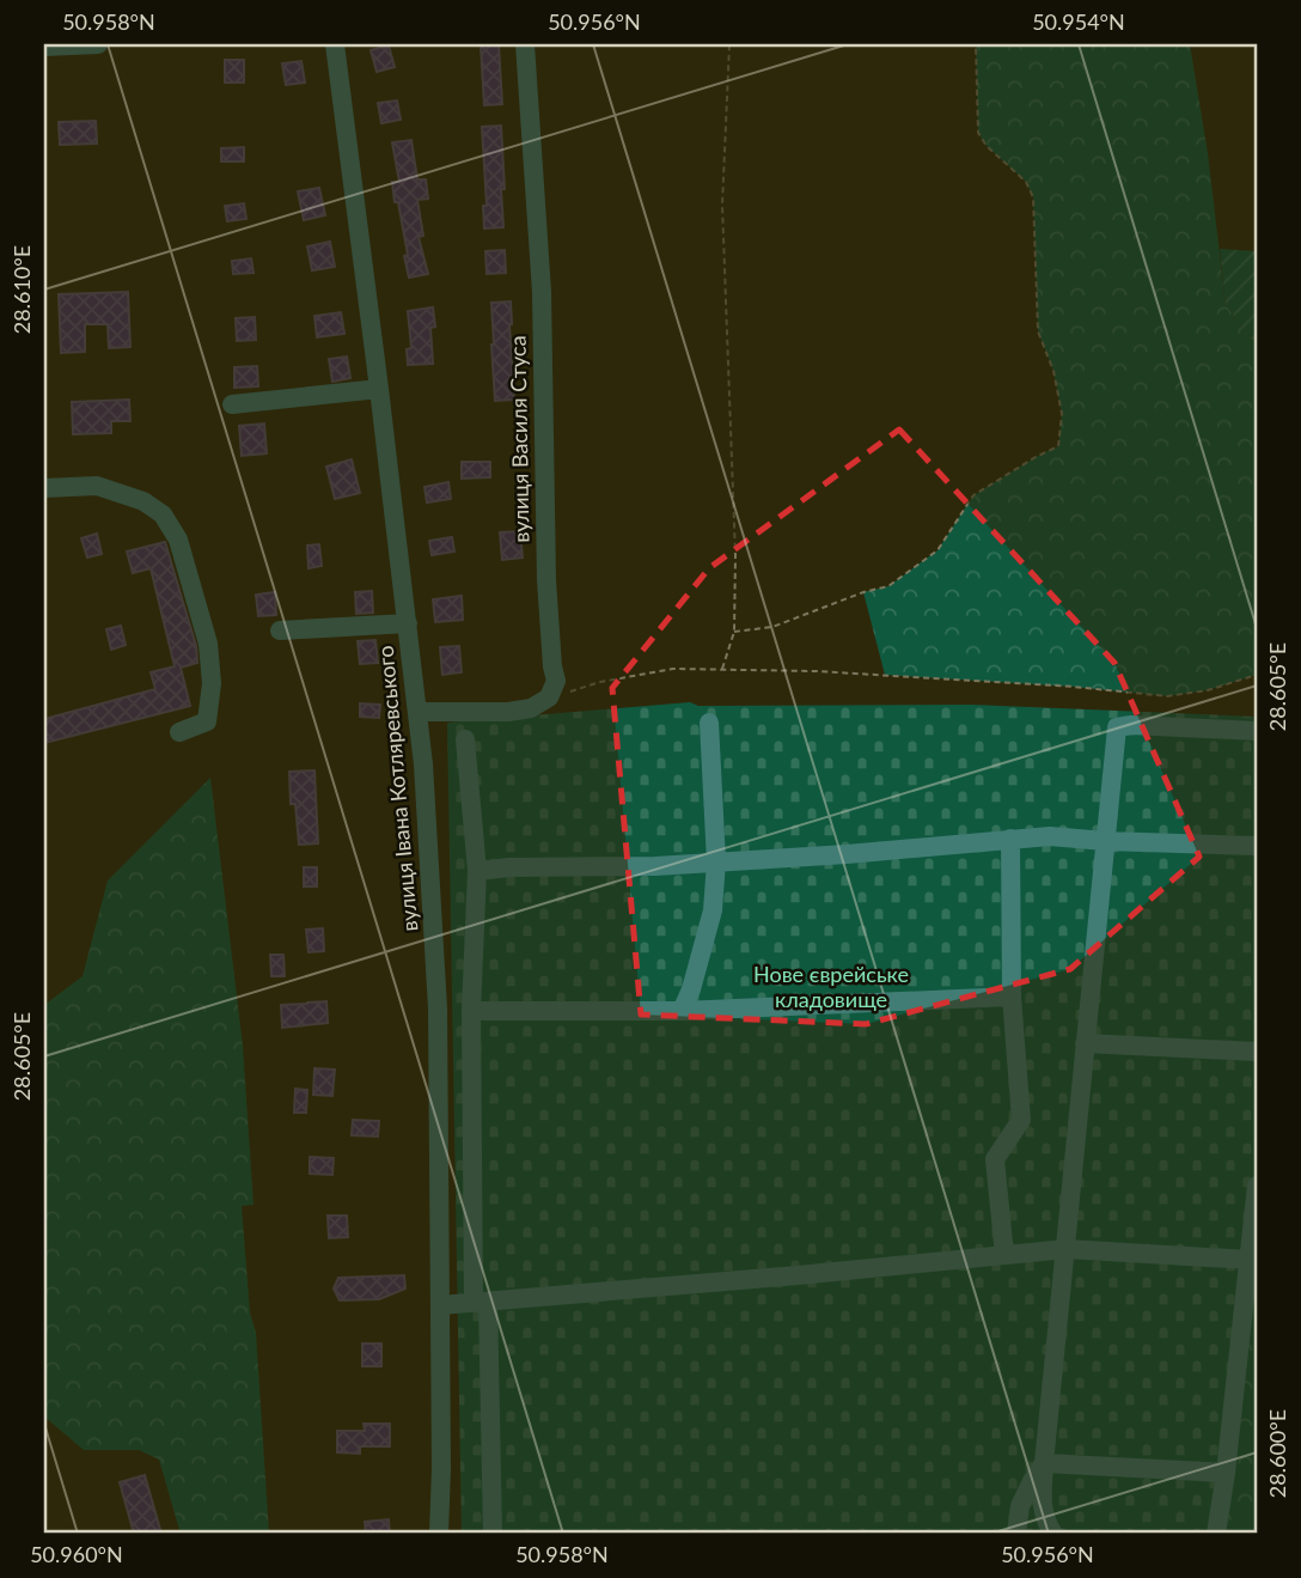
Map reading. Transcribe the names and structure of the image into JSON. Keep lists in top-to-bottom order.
{
  "streets": {
    "street": ["вулиця Василя Стуса", "вулиця Івана Котляревського"]
  },
  "parks": ["Нове єврейське кладовище"],
  "coordinates": [
    "50.958°N",
    "50.956°N",
    "50.954°N",
    "28.610°E",
    "28.605°E",
    "28.600°E",
    "50.960°N"
  ]
}
